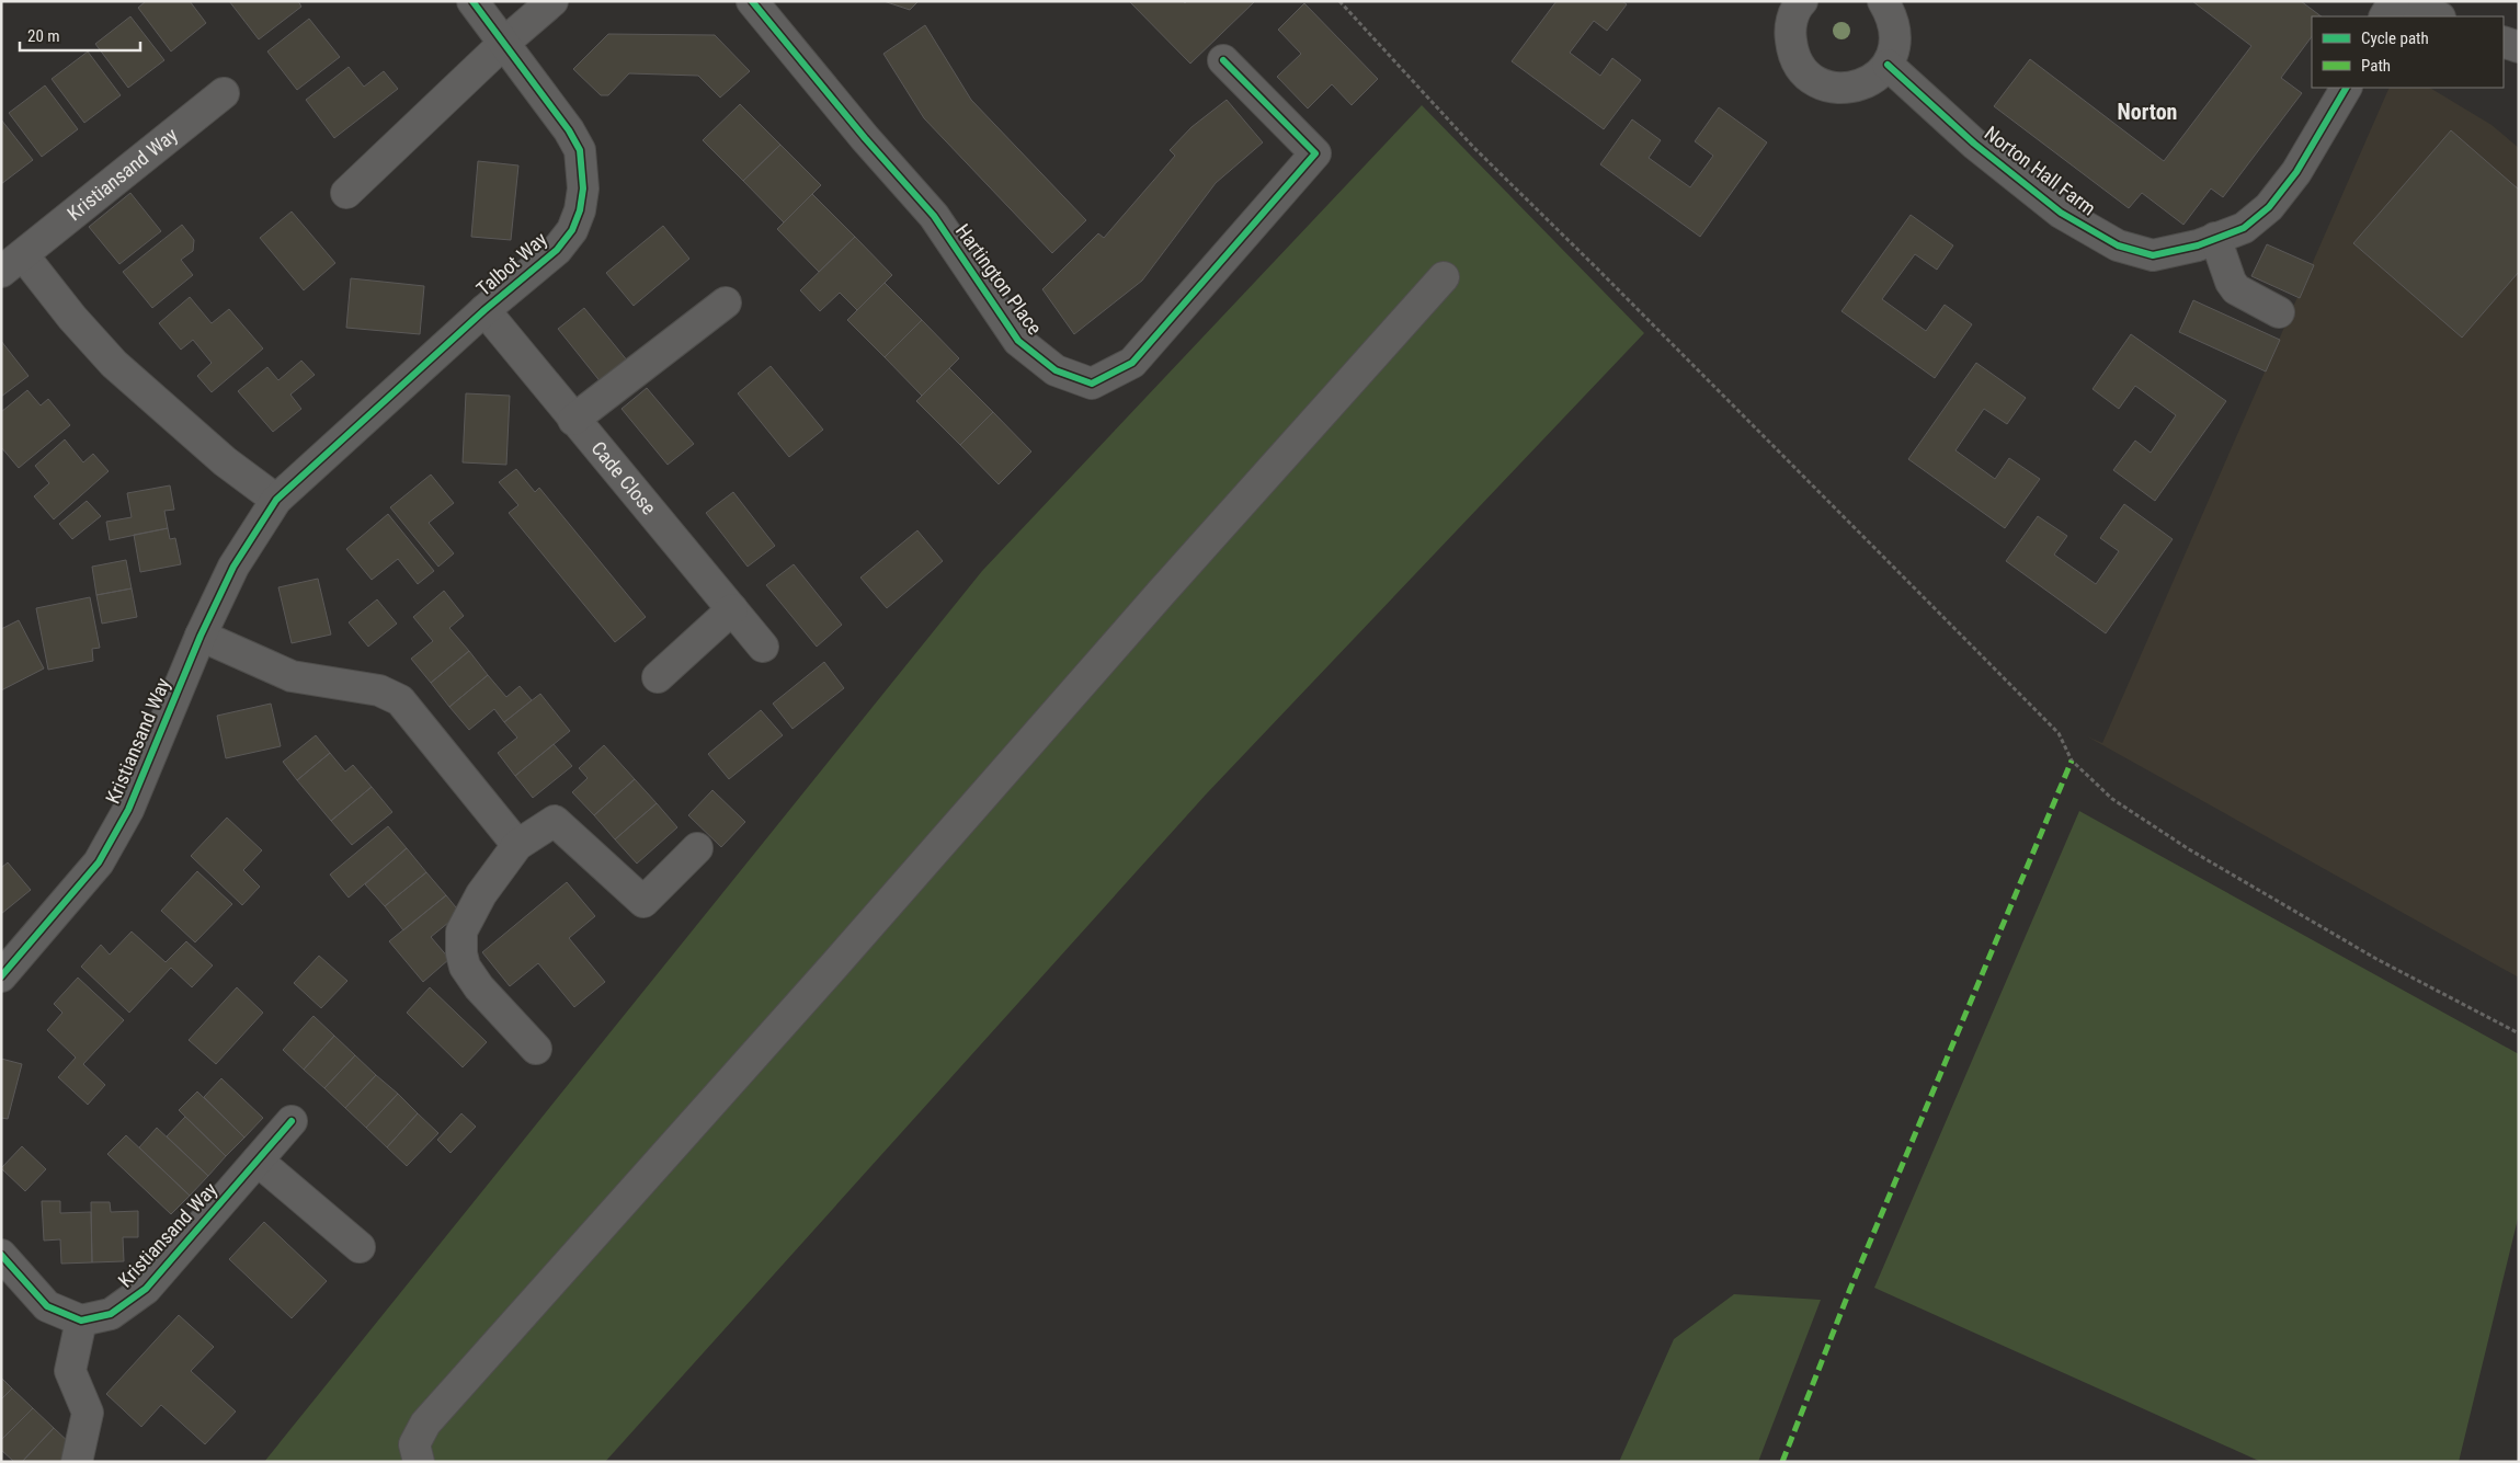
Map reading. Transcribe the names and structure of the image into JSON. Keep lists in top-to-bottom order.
{
  "streets": {
    "street": [
      "Norton Hall Farm",
      "Kristiansand Way",
      "Talbot Way",
      "Hartington Place",
      "Cade Close"
    ]
  },
  "crossings": [
    ["Kristiansand Way", "Talbot Way"],
    ["Talbot Way", "Cade Close"]
  ],
  "districts": ["Norton"],
  "legend": ["Cycle path", "Path"],
  "scale_bar": "20 m"
}
